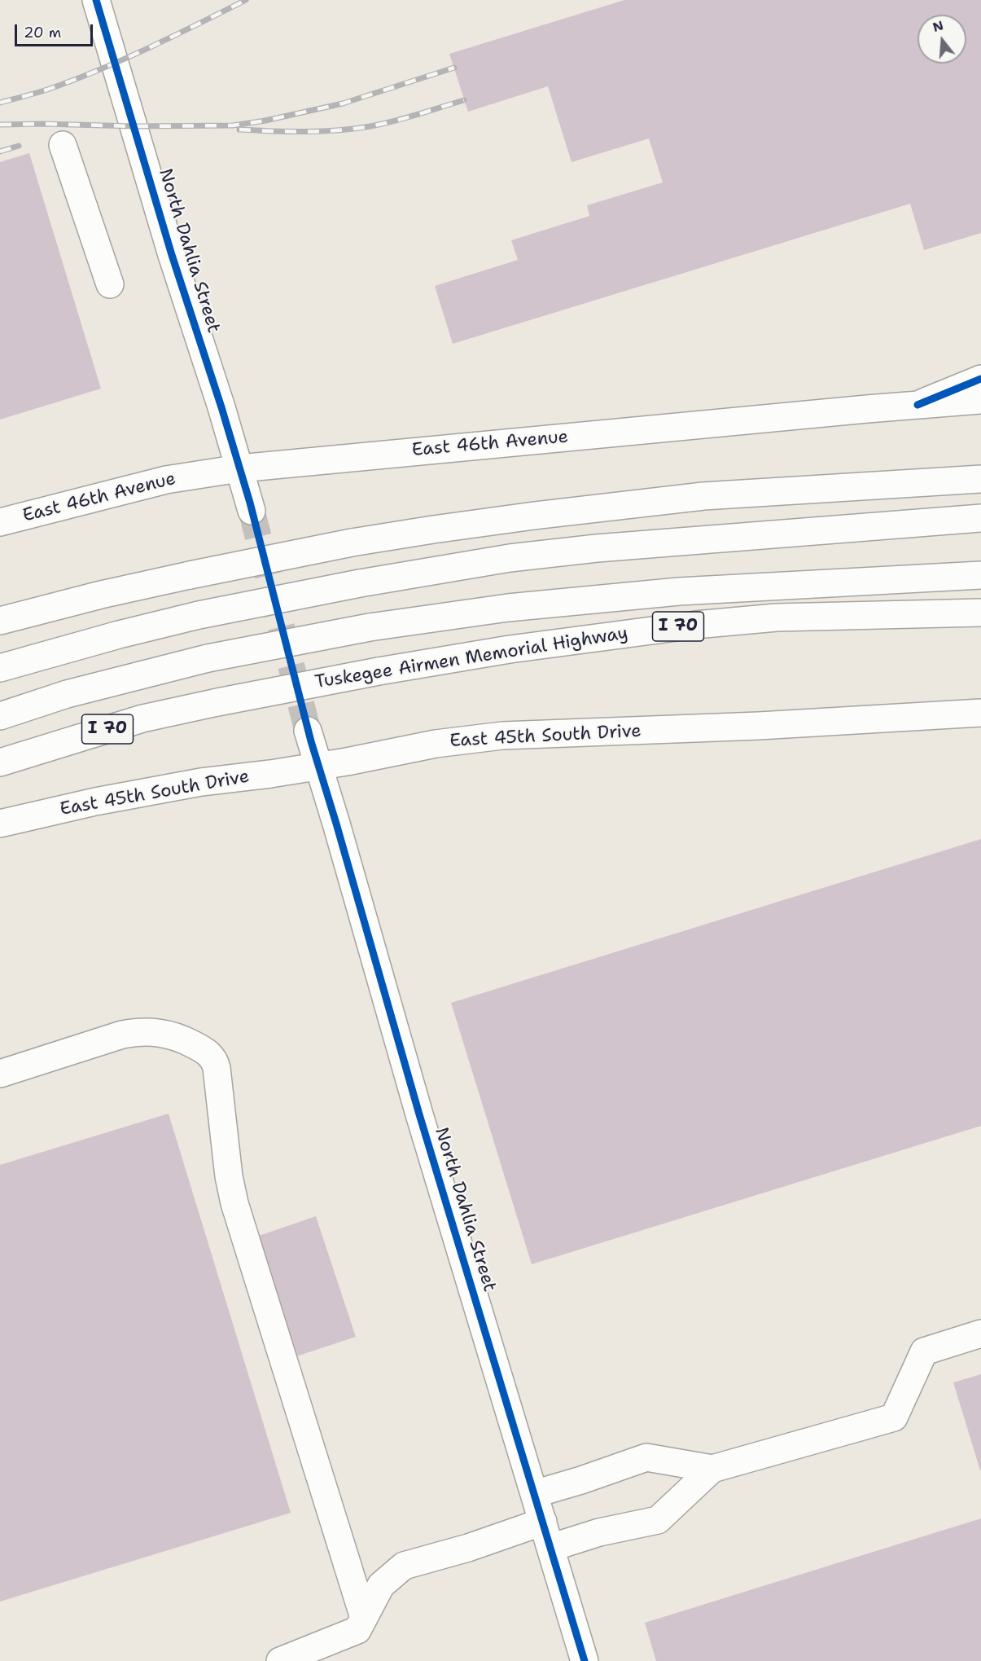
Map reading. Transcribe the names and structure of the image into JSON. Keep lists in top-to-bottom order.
{
  "streets": {
    "main road": [
      "North Dahlia Street",
      "East 46th Avenue",
      "I 70",
      "Tuskegee Airmen Memorial Highway",
      "East 45th South Drive"
    ]
  },
  "crossings": [
    ["North Dahlia Street", "East 46th Avenue"],
    ["North Dahlia Street", "East 45th South Drive"]
  ],
  "scale_bar": "20 m",
  "north": "top"
}
